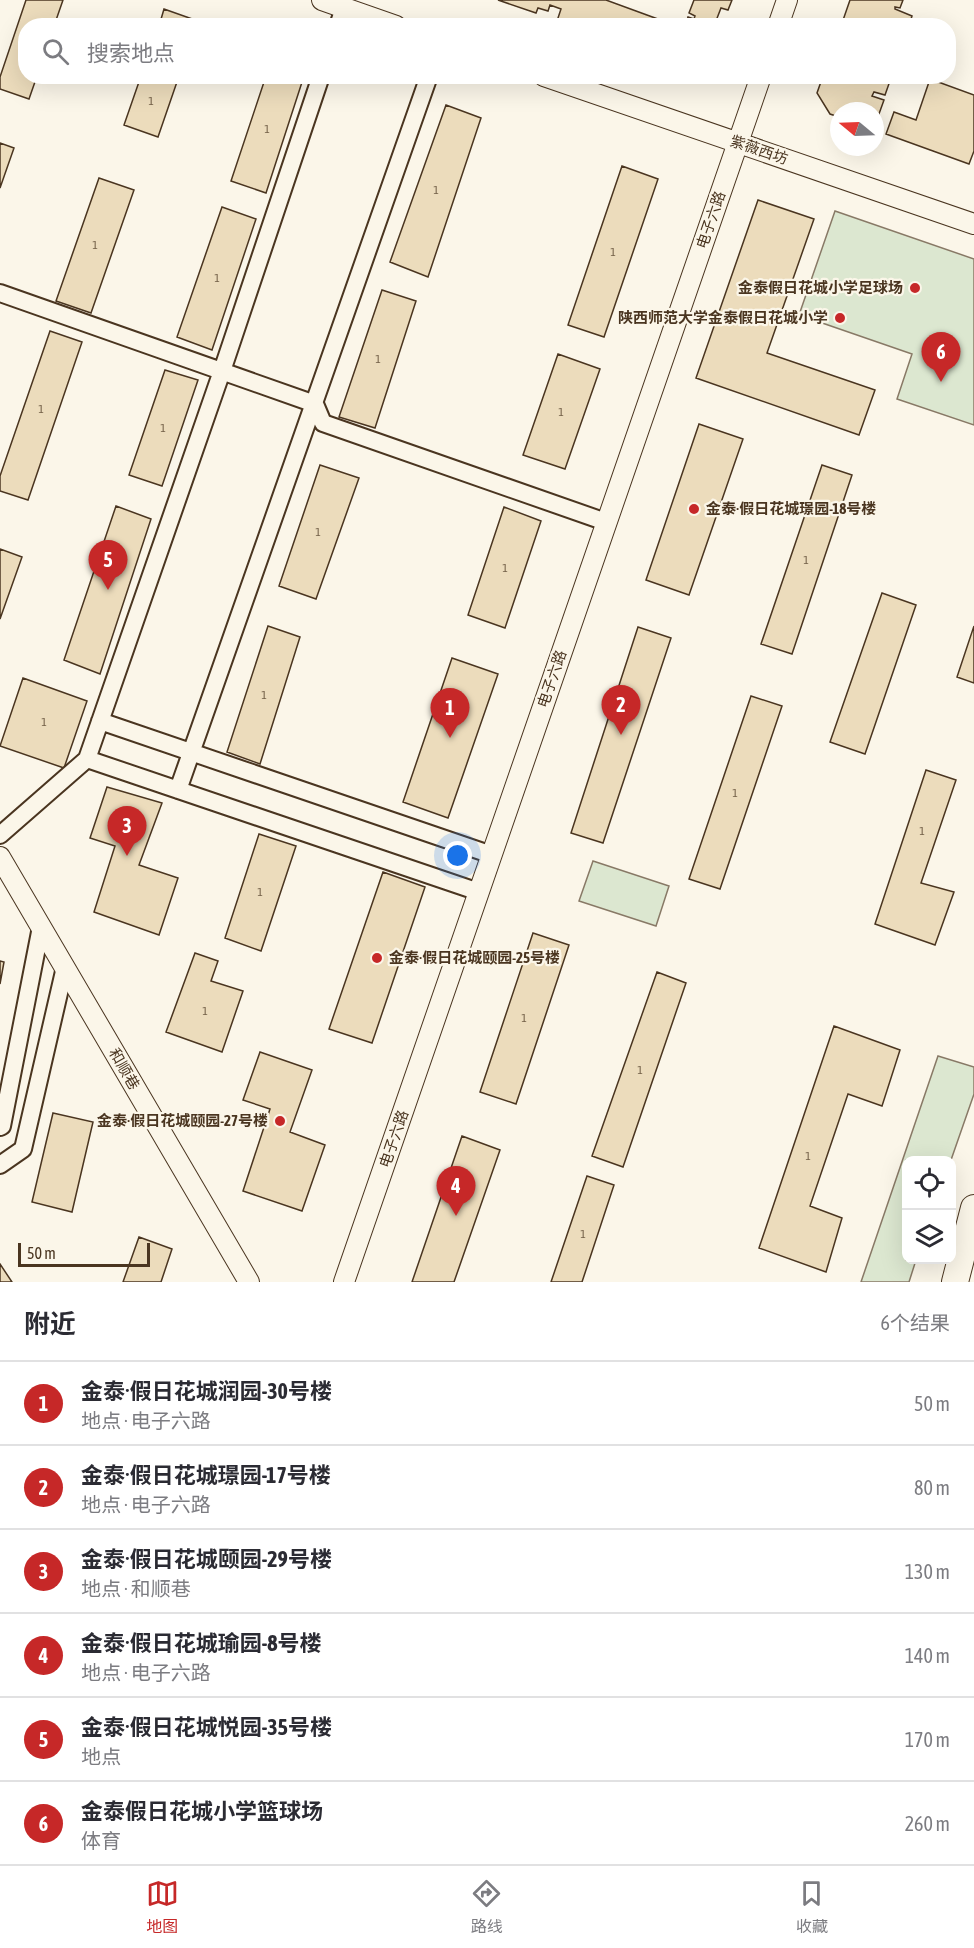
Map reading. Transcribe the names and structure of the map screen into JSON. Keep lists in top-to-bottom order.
{
  "streets": {
    "street": ["紫薇西坊", "电子六路", "和顺巷"]
  },
  "crossings": [
    ["紫薇西坊", "电子六路"]
  ],
  "places": [
    "金泰假日花城小学足球场",
    "陕西师范大学金泰假日花城小学",
    "金泰·假日花城璟园-18号楼",
    "金泰·假日花城颐园-25号楼",
    "金泰·假日花城颐园-27号楼"
  ],
  "house_numbers": [
    "1",
    "1",
    "1",
    "1",
    "1",
    "1",
    "1",
    "1",
    "1",
    "1",
    "1",
    "1",
    "1",
    "1",
    "1",
    "1",
    "1",
    "1",
    "1",
    "1",
    "1",
    "1",
    "1"
  ],
  "scale_bar": "50 m",
  "north": "left",
  "page": {
    "search": "搜索地点",
    "pins": [
      "6",
      "5",
      "2",
      "1",
      "3",
      "4"
    ],
    "scale": "50 m",
    "heading": ["附近", "6个结果"],
    "list": [
      {
        "mark": "1",
        "name": "金泰·假日花城润园-30号楼",
        "note": "地点 · 电子六路",
        "value": "50 m"
      },
      {
        "mark": "2",
        "name": "金泰·假日花城璟园-17号楼",
        "note": "地点 · 电子六路",
        "value": "80 m"
      },
      {
        "mark": "3",
        "name": "金泰·假日花城颐园-29号楼",
        "note": "地点 · 和顺巷",
        "value": "130 m"
      },
      {
        "mark": "4",
        "name": "金泰·假日花城瑜园-8号楼",
        "note": "地点 · 电子六路",
        "value": "140 m"
      },
      {
        "mark": "5",
        "name": "金泰·假日花城悦园-35号楼",
        "note": "地点",
        "value": "170 m"
      },
      {
        "mark": "6",
        "name": "金泰假日花城小学篮球场",
        "note": "体育",
        "value": "260 m"
      }
    ],
    "nav": ["地图", "路线", "收藏"]
  }
}
